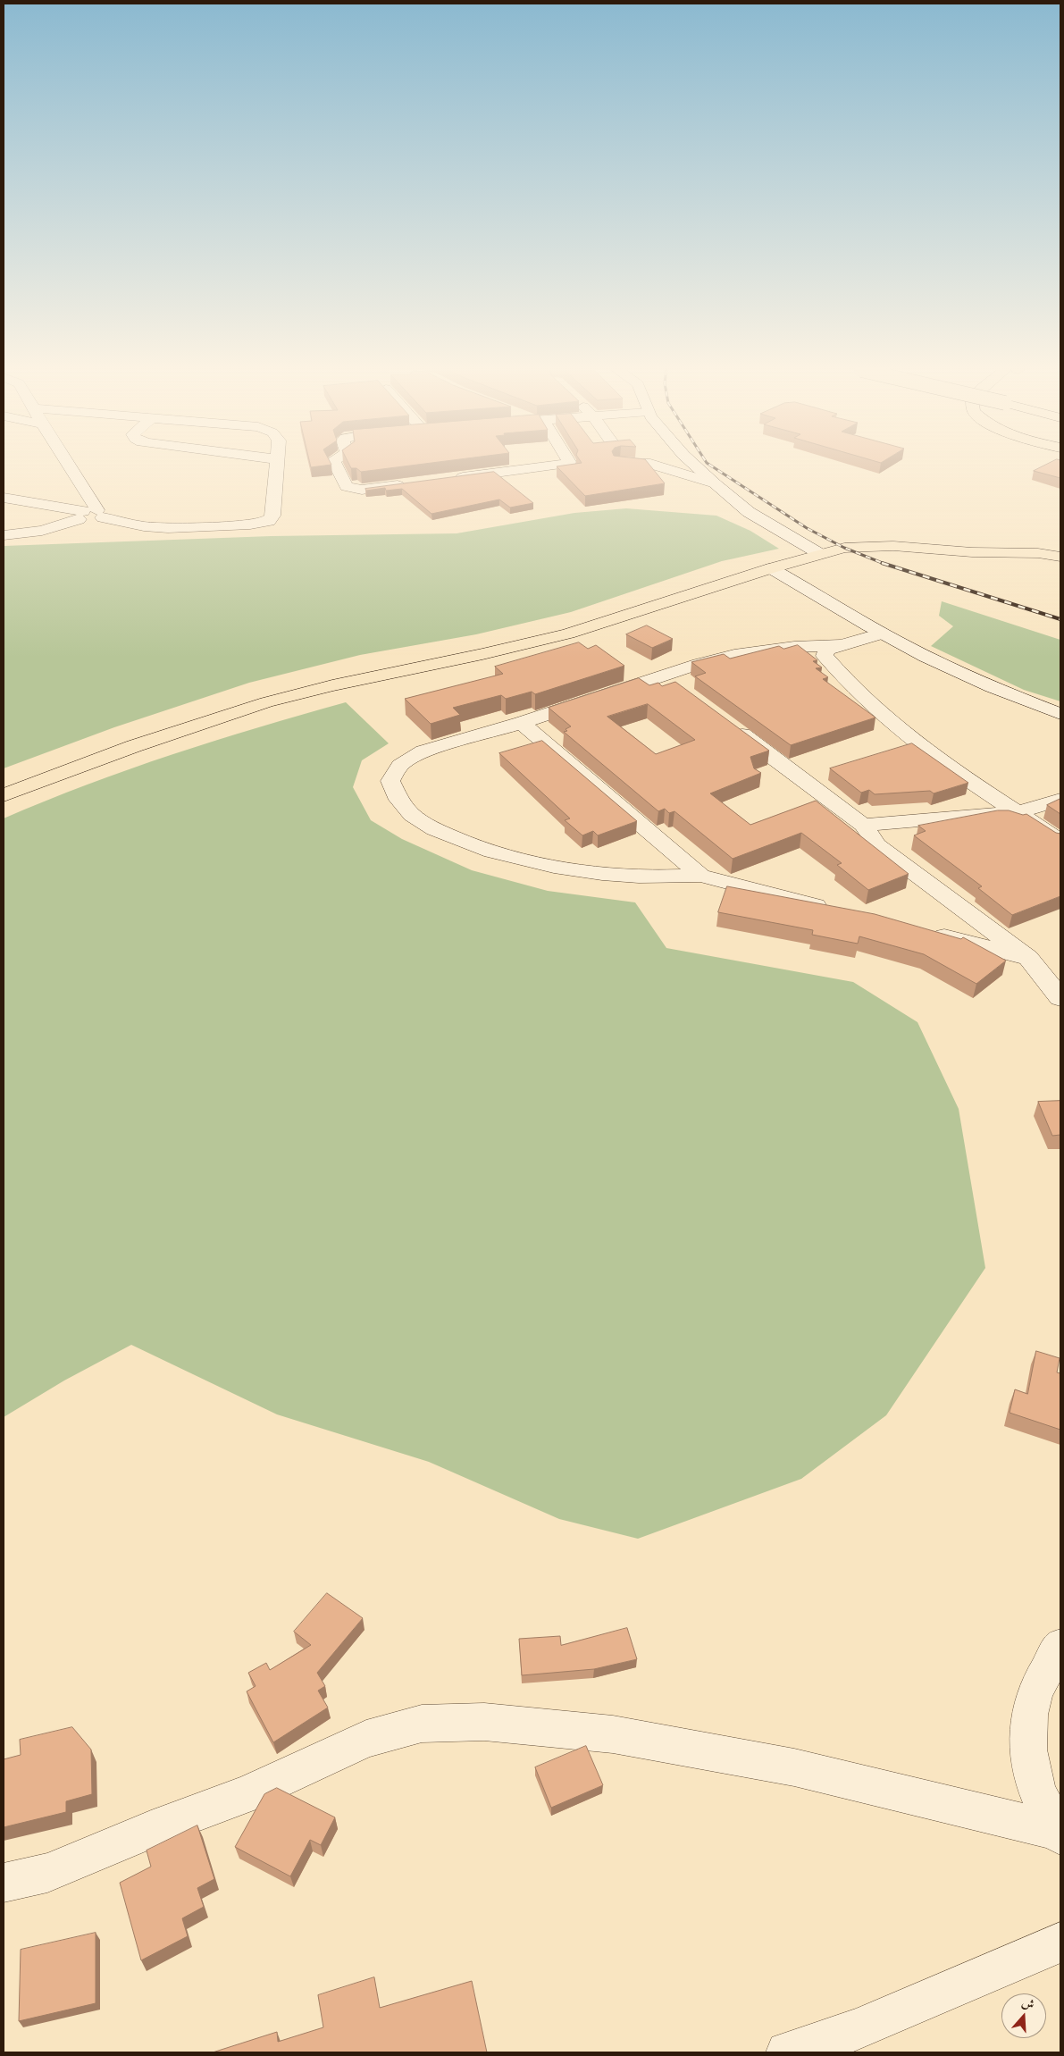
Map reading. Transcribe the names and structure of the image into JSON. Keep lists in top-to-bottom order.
{
  "north": "top"
}
